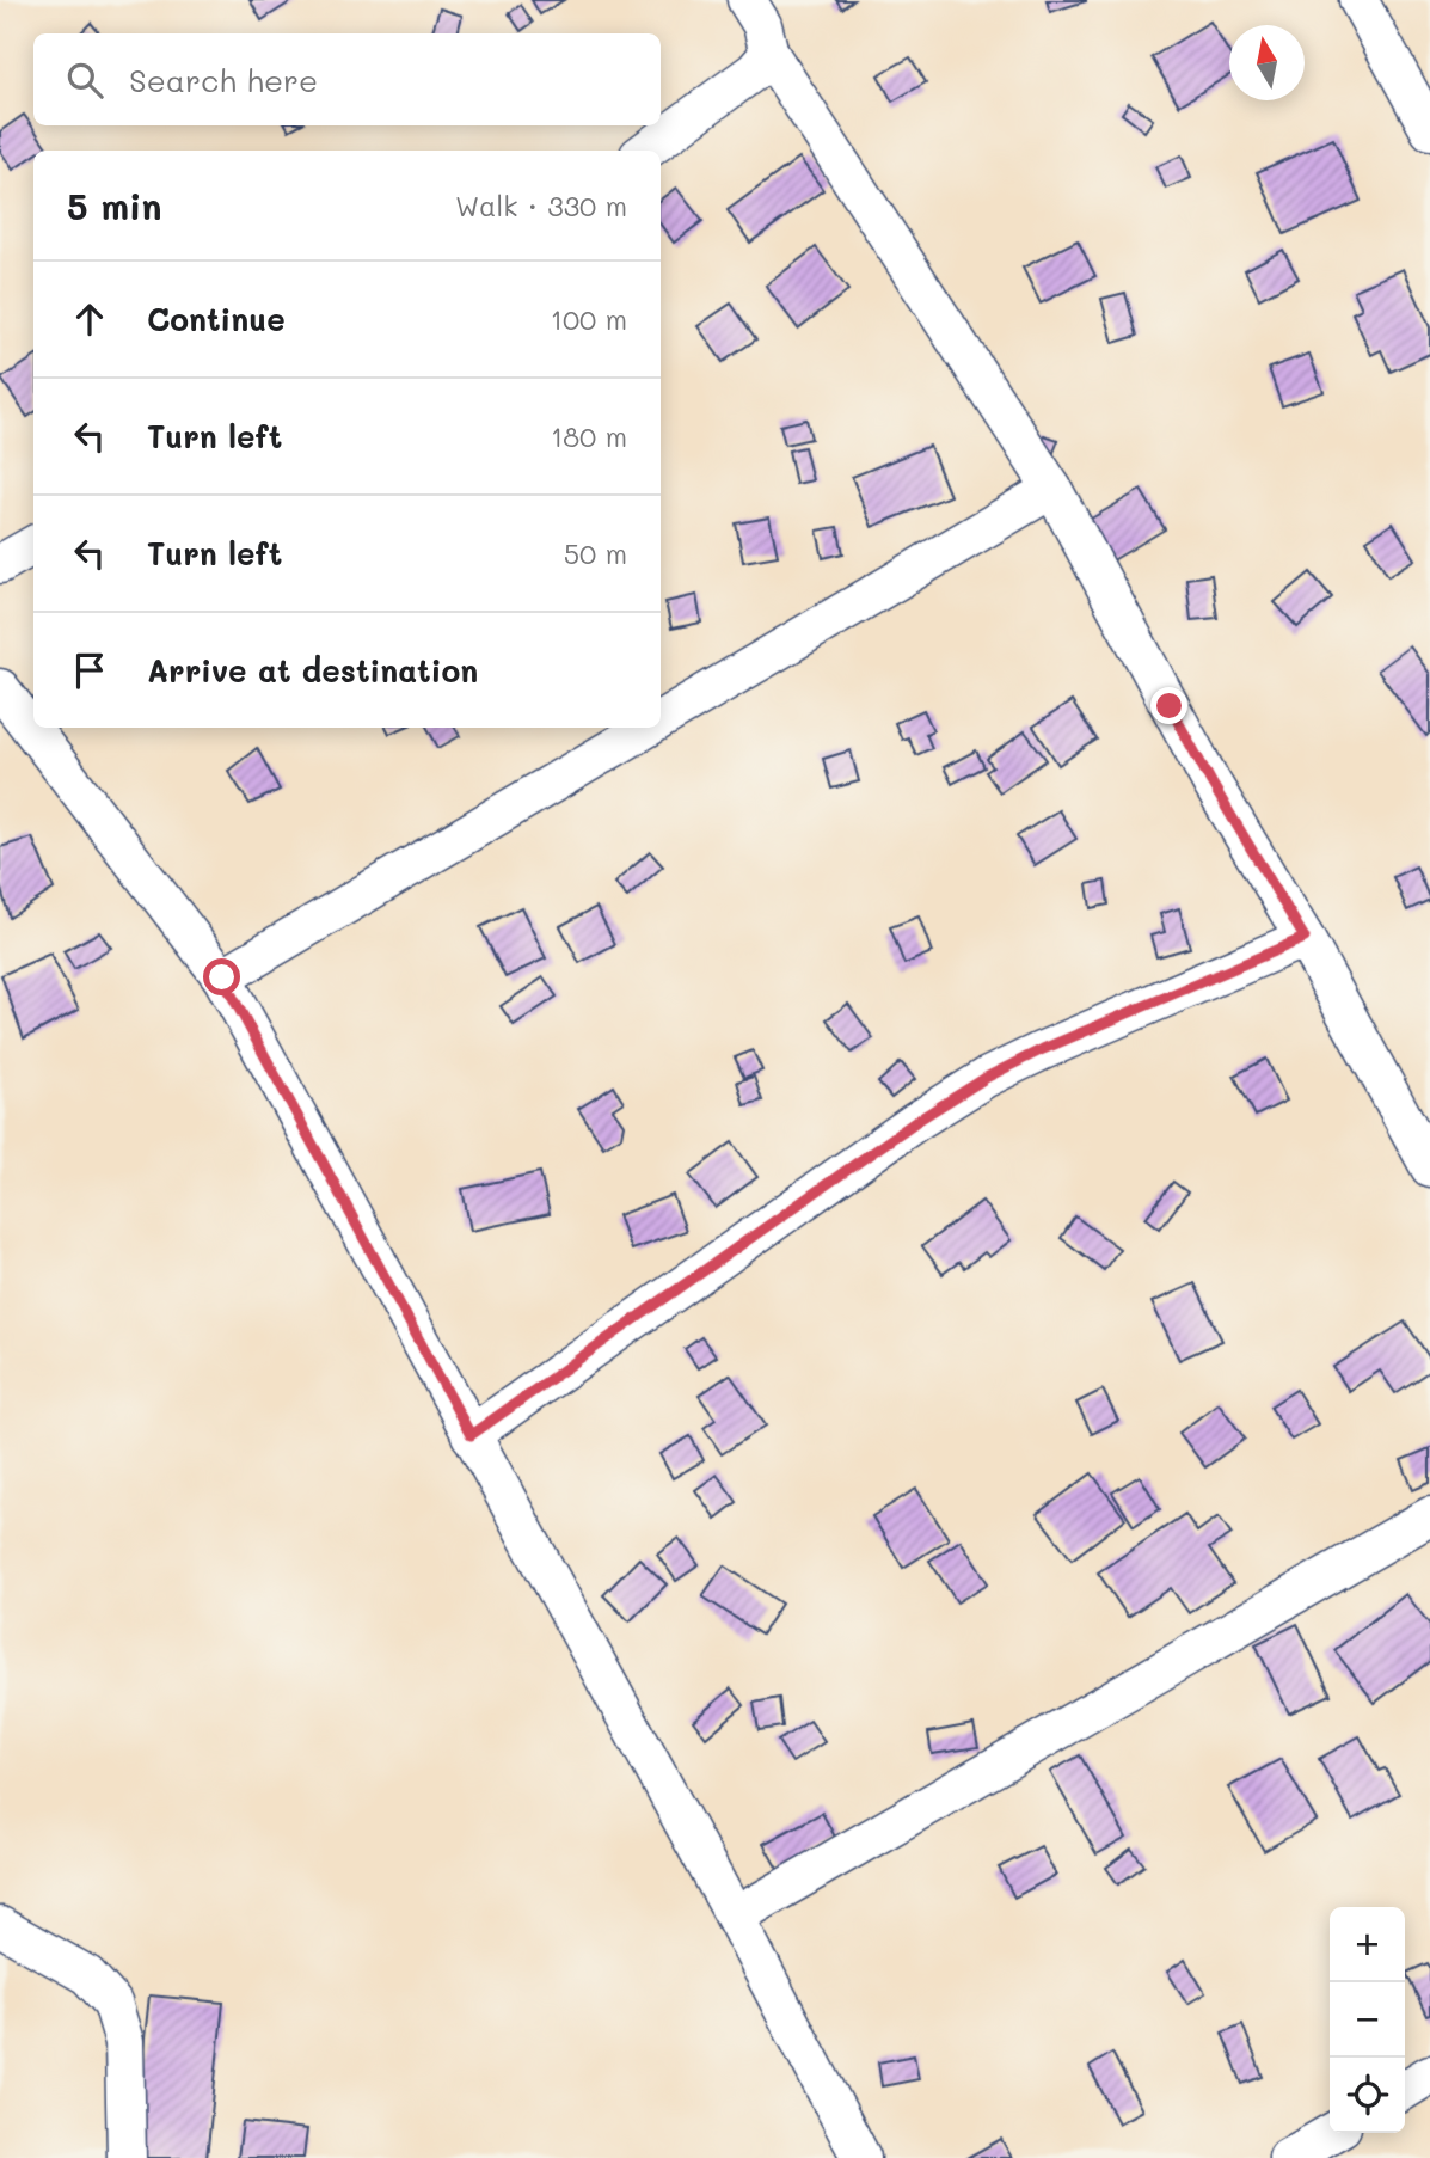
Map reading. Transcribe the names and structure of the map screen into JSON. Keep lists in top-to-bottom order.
{
  "north": "top",
  "page": {
    "search": "Search here",
    "heading": ["5 min", "Walk · 330 m"],
    "list": [
      ["Continue", "100 m"],
      ["Turn left", "180 m"],
      ["Turn left", "50 m"],
      "Arrive at destination"
    ],
    "map_buttons": ["+", "−"]
  }
}
